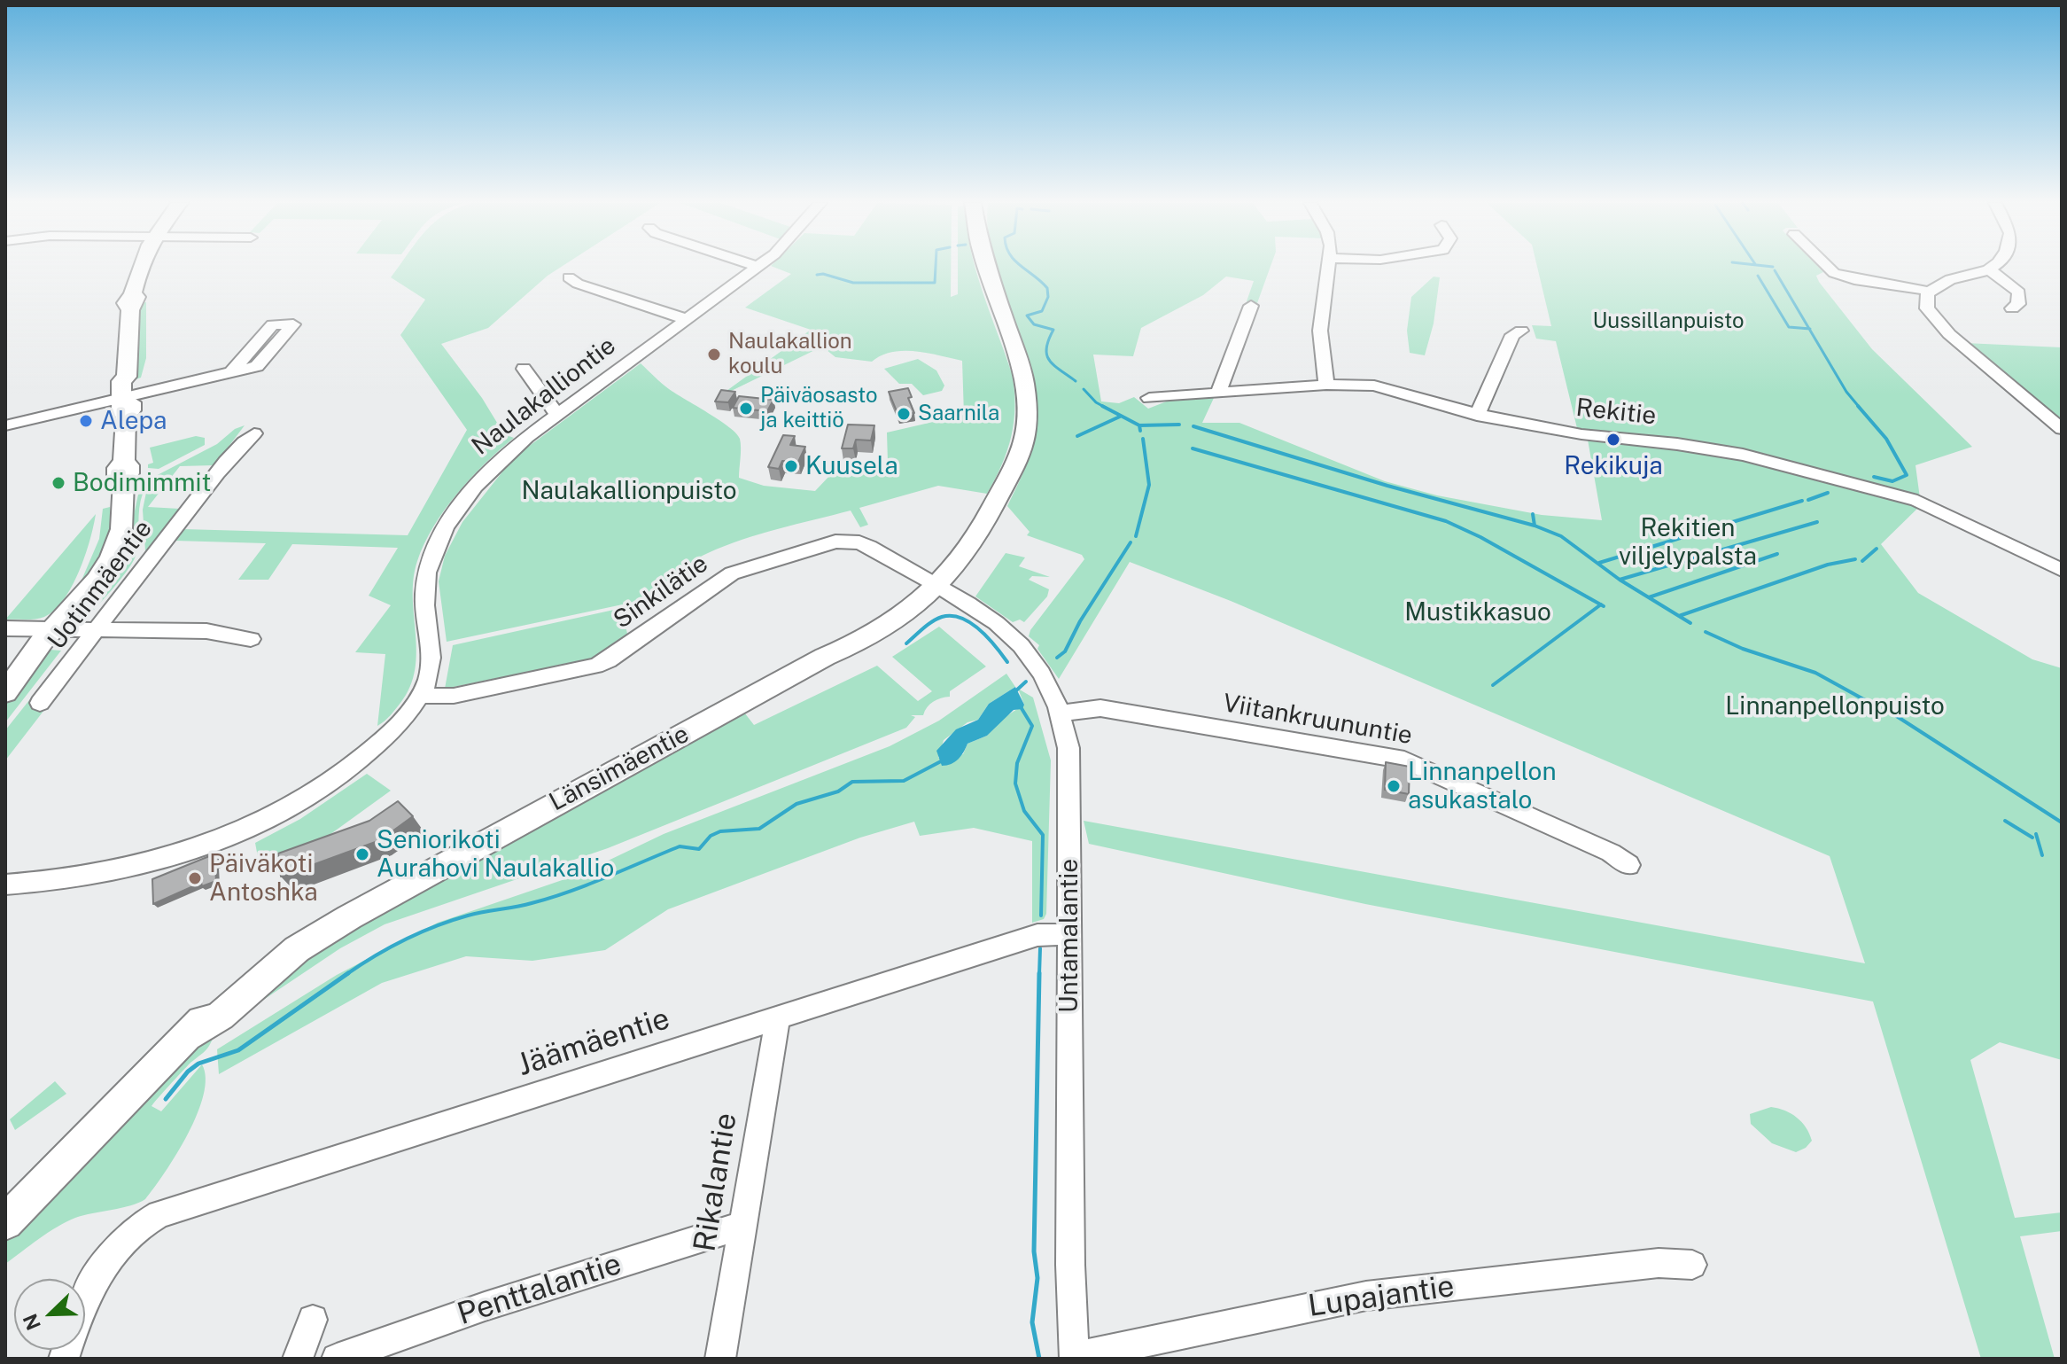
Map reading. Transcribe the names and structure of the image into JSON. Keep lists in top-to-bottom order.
{
  "streets": {
    "main road": ["Länsimäentie"],
    "street": [
      "Naulakalliontie",
      "Rekitie",
      "Uotinmäentie",
      "Sinkilätie",
      "Viitankruununtie",
      "Untamalantie",
      "Jäämäentie",
      "Rikalantie",
      "Penttalantie",
      "Lupajantie"
    ]
  },
  "crossings": [
    ["Naulakalliontie", "Sinkilätie"],
    ["Sinkilätie", "Länsimäentie"],
    ["Sinkilätie", "Untamalantie"],
    ["Viitankruununtie", "Untamalantie"],
    ["Länsimäentie", "Untamalantie"],
    ["Untamalantie", "Jäämäentie"],
    ["Untamalantie", "Lupajantie"],
    ["Jäämäentie", "Rikalantie"],
    ["Rikalantie", "Penttalantie"]
  ],
  "parks": [
    "Uussillanpuisto",
    "Naulakallionpuisto",
    "Rekitien viljelypalsta",
    "Mustikkasuo",
    "Linnanpellonpuisto"
  ],
  "places": [
    "Naulakallion koulu",
    "Päiväosasto ja keittiö",
    "Saarnila",
    "Alepa",
    "Rekikuja",
    "Kuusela",
    "Bodimimmit",
    "Linnanpellon asukastalo",
    "Seniorikoti Aurahovi Naulakallio",
    "Päiväkoti Antoshka"
  ],
  "north": "bottom left"
}
